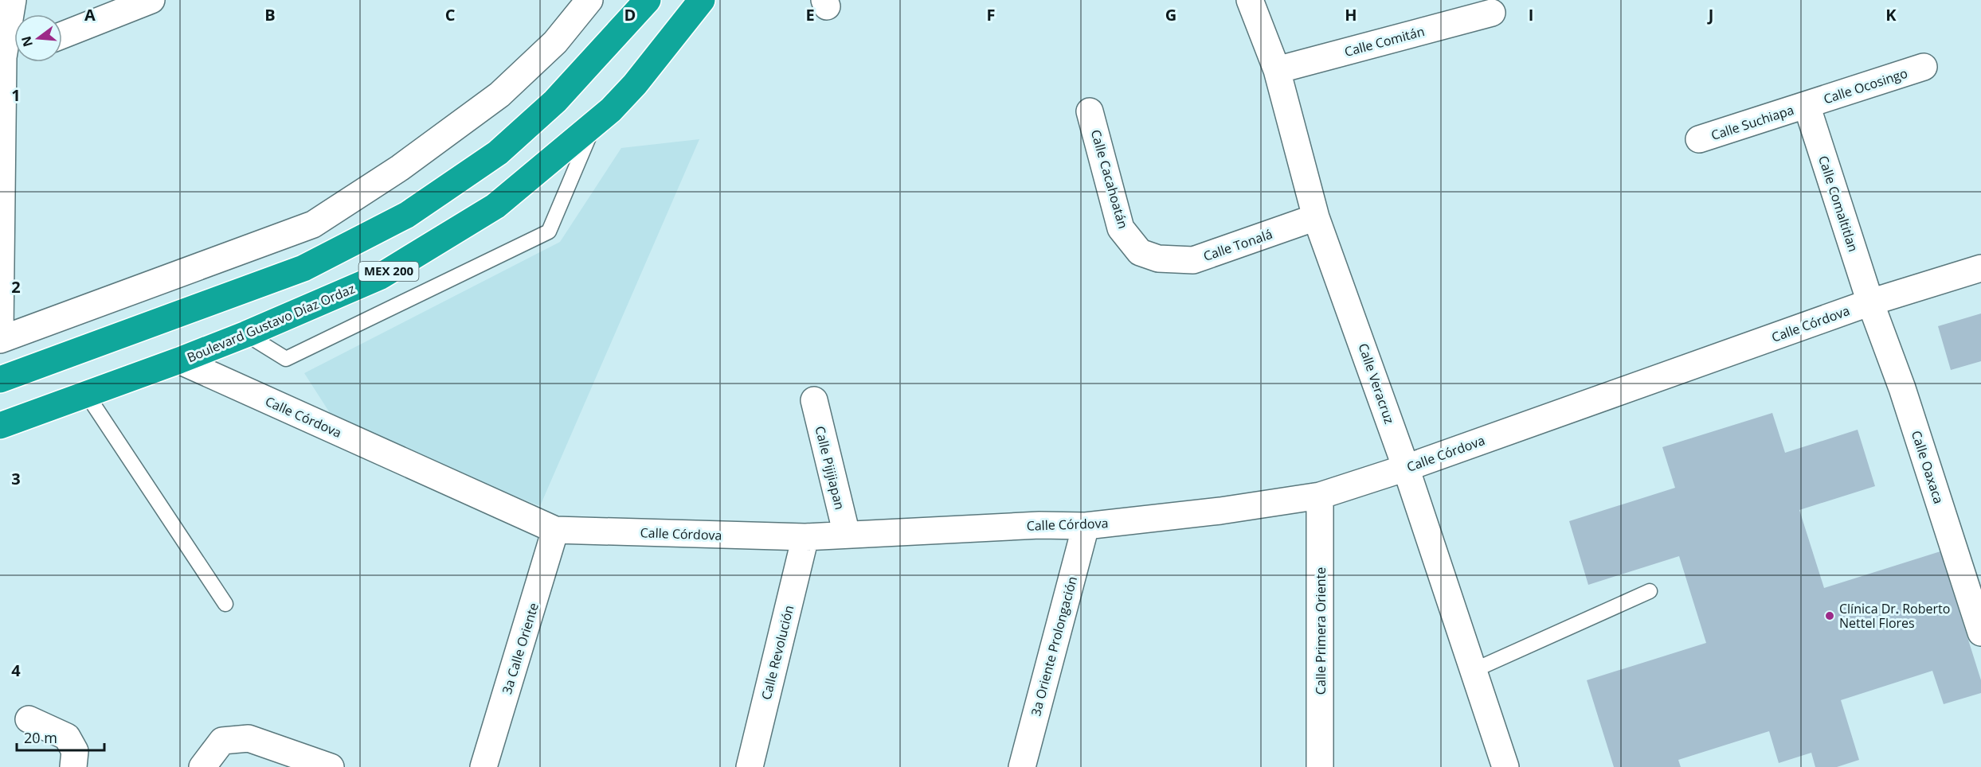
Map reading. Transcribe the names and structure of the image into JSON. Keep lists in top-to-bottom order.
{
  "streets": {
    "highway": ["MEX 200", "Boulevard Gustavo Díaz Ordaz"],
    "street": [
      "Calle Comitán",
      "Calle Ocosingo",
      "Calle Suchiapa",
      "Calle Cacahoatán",
      "Calle Comaltitlan",
      "Calle Tonalá",
      "Calle Córdova",
      "Calle Veracruz",
      "Calle Oaxaca",
      "Calle Pijijiapan",
      "Calle Primera Oriente",
      "3a Oriente Prolongación",
      "3a Calle Oriente",
      "Calle Revolución"
    ]
  },
  "crossings": [
    ["Calle Comitán", "Calle Veracruz"],
    ["Calle Ocosingo", "Calle Suchiapa"],
    ["Calle Ocosingo", "Calle Comaltitlan"],
    ["Calle Suchiapa", "Calle Comaltitlan"],
    ["Calle Cacahoatán", "Calle Tonalá"],
    ["Calle Comaltitlan", "Calle Córdova"],
    ["Calle Comaltitlan", "Calle Oaxaca"],
    ["Calle Tonalá", "Calle Veracruz"],
    ["Boulevard Gustavo Díaz Ordaz", "Calle Córdova"],
    ["Calle Córdova", "Calle Veracruz"],
    ["Calle Córdova", "Calle Oaxaca"],
    ["Calle Córdova", "Calle Pijijiapan"],
    ["Calle Córdova", "Calle Primera Oriente"],
    ["Calle Córdova", "3a Oriente Prolongación"],
    ["Calle Córdova", "3a Calle Oriente"],
    ["Calle Córdova", "Calle Revolución"]
  ],
  "places": ["Clínica Dr. Roberto Nettel Flores"],
  "scale_bar": "20 m",
  "north": "left",
  "grid": {
    "columns": [
      "A",
      "B",
      "C",
      "D",
      "E",
      "F",
      "G",
      "H",
      "I",
      "J",
      "K"
    ],
    "rows": [
      "1",
      "2",
      "3",
      "4"
    ]
  }
}
